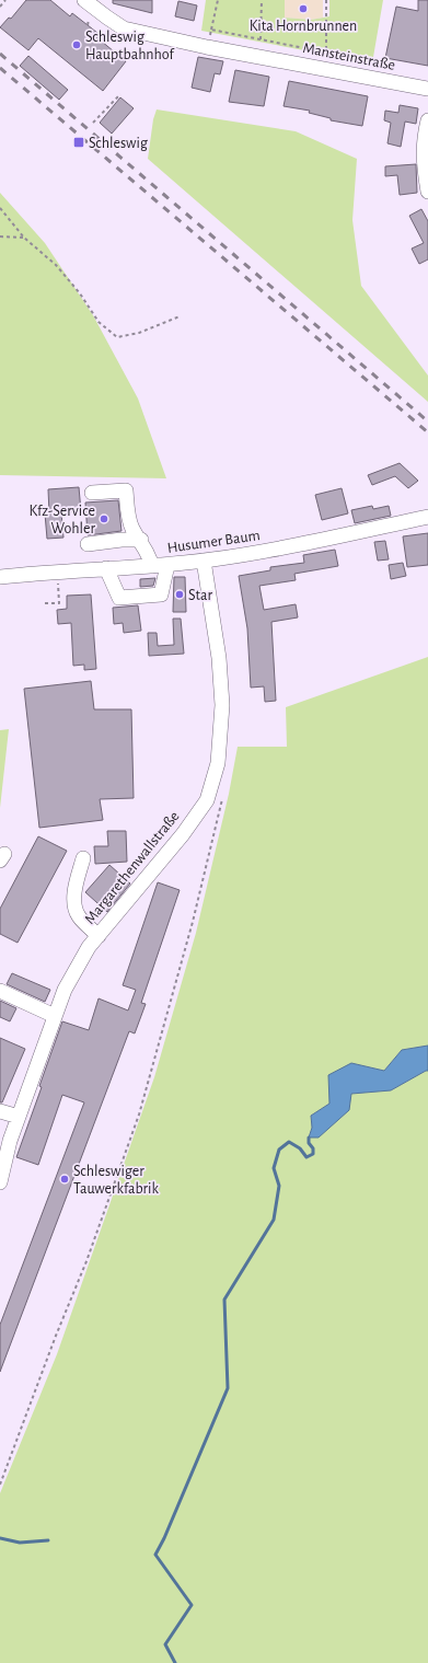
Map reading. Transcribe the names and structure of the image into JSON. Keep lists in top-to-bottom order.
{
  "streets": {
    "street": ["Mansteinstraße", "Husumer Baum", "Margarethenwallstraße"]
  },
  "crossings": [
    ["Husumer Baum", "Margarethenwallstraße"]
  ],
  "places": {
    "other": [
      "Kita Hornbrunnen",
      "Schleswig Hauptbahnhof",
      "Kfz-Service Wohler",
      "Star",
      "Schleswiger Tauwerkfabrik"
    ],
    "transit": ["Schleswig"]
  }
}
